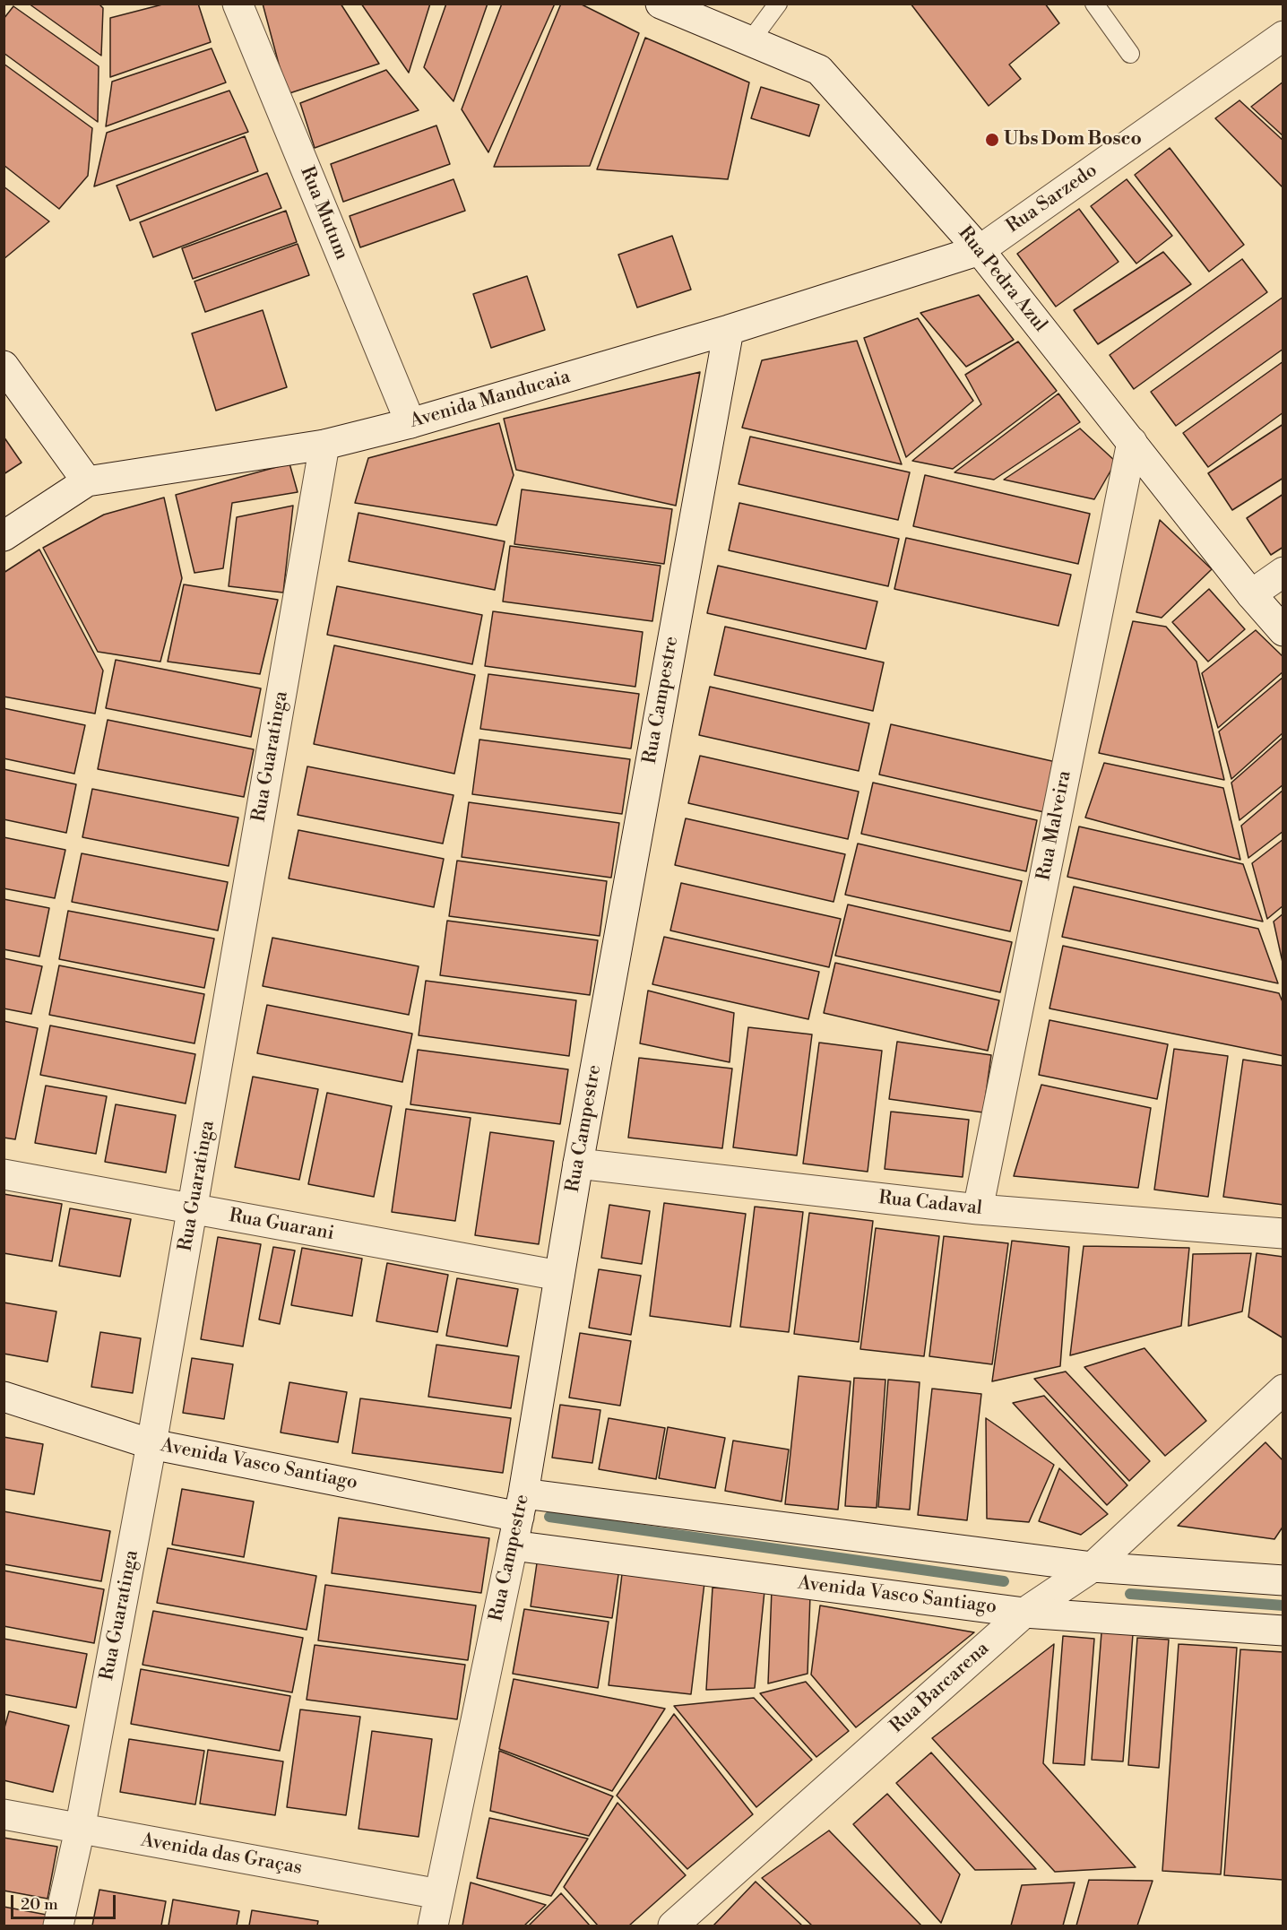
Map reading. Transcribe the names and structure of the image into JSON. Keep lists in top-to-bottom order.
{
  "streets": {
    "street": [
      "Rua Sarzedo",
      "Rua Mutum",
      "Rua Pedra Azul",
      "Avenida Manducaia",
      "Rua Campestre",
      "Rua Guaratinga",
      "Rua Malveira",
      "Rua Cadaval",
      "Rua Guarani",
      "Avenida Vasco Santiago",
      "Rua Barcarena",
      "Avenida das Graças"
    ]
  },
  "crossings": [
    ["Rua Sarzedo", "Rua Pedra Azul"],
    ["Rua Sarzedo", "Avenida Manducaia"],
    ["Rua Mutum", "Avenida Manducaia"],
    ["Rua Pedra Azul", "Avenida Manducaia"],
    ["Rua Pedra Azul", "Rua Malveira"],
    ["Avenida Manducaia", "Rua Campestre"],
    ["Avenida Manducaia", "Rua Guaratinga"],
    ["Rua Campestre", "Rua Cadaval"],
    ["Rua Campestre", "Rua Guarani"],
    ["Rua Campestre", "Avenida Vasco Santiago"],
    ["Rua Campestre", "Avenida das Graças"],
    ["Rua Guaratinga", "Rua Guarani"],
    ["Rua Guaratinga", "Avenida Vasco Santiago"],
    ["Rua Guaratinga", "Avenida das Graças"],
    ["Rua Malveira", "Rua Cadaval"],
    ["Avenida Vasco Santiago", "Rua Barcarena"]
  ],
  "places": ["Ubs Dom Bosco"],
  "scale_bar": "20 m"
}
